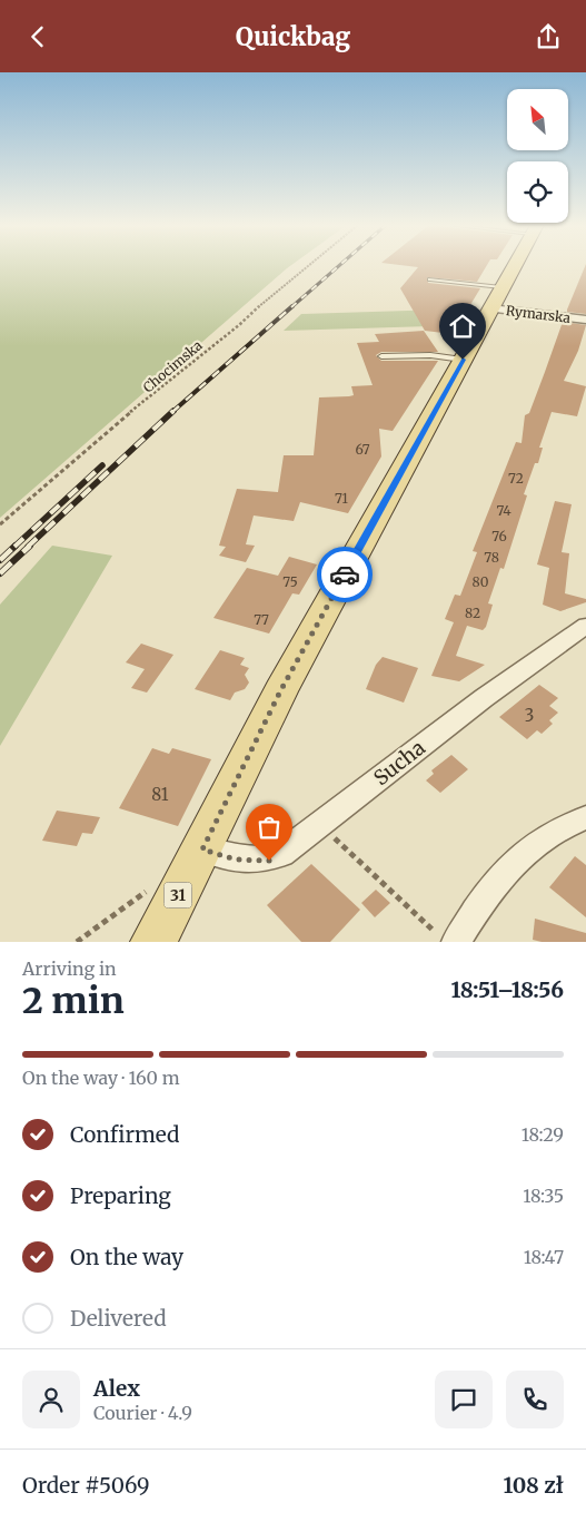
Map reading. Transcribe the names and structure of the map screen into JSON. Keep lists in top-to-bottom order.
{
  "streets": {
    "main road": ["Rymarska", "31"],
    "street": ["Sucha"],
    "path": ["Chocimska"]
  },
  "crossings": [
    ["Rymarska", "Sucha"]
  ],
  "house_numbers": [
    "67",
    "72",
    "71",
    "74",
    "76",
    "78",
    "75",
    "80",
    "82",
    "77",
    "3",
    "81"
  ],
  "north": "top left",
  "page": {
    "header": "Quickbag",
    "heading": ["2 min", "Arriving in", "18:51–18:56"],
    "panel": [
      "Alex",
      "Courier · 4.9",
      "Order #5069",
      "108 zł"
    ],
    "bar": "On the way · 160 m",
    "list": [
      ["Confirmed", "18:29"],
      ["Preparing", "18:35"],
      ["On the way", "18:47"],
      "Delivered"
    ]
  }
}
